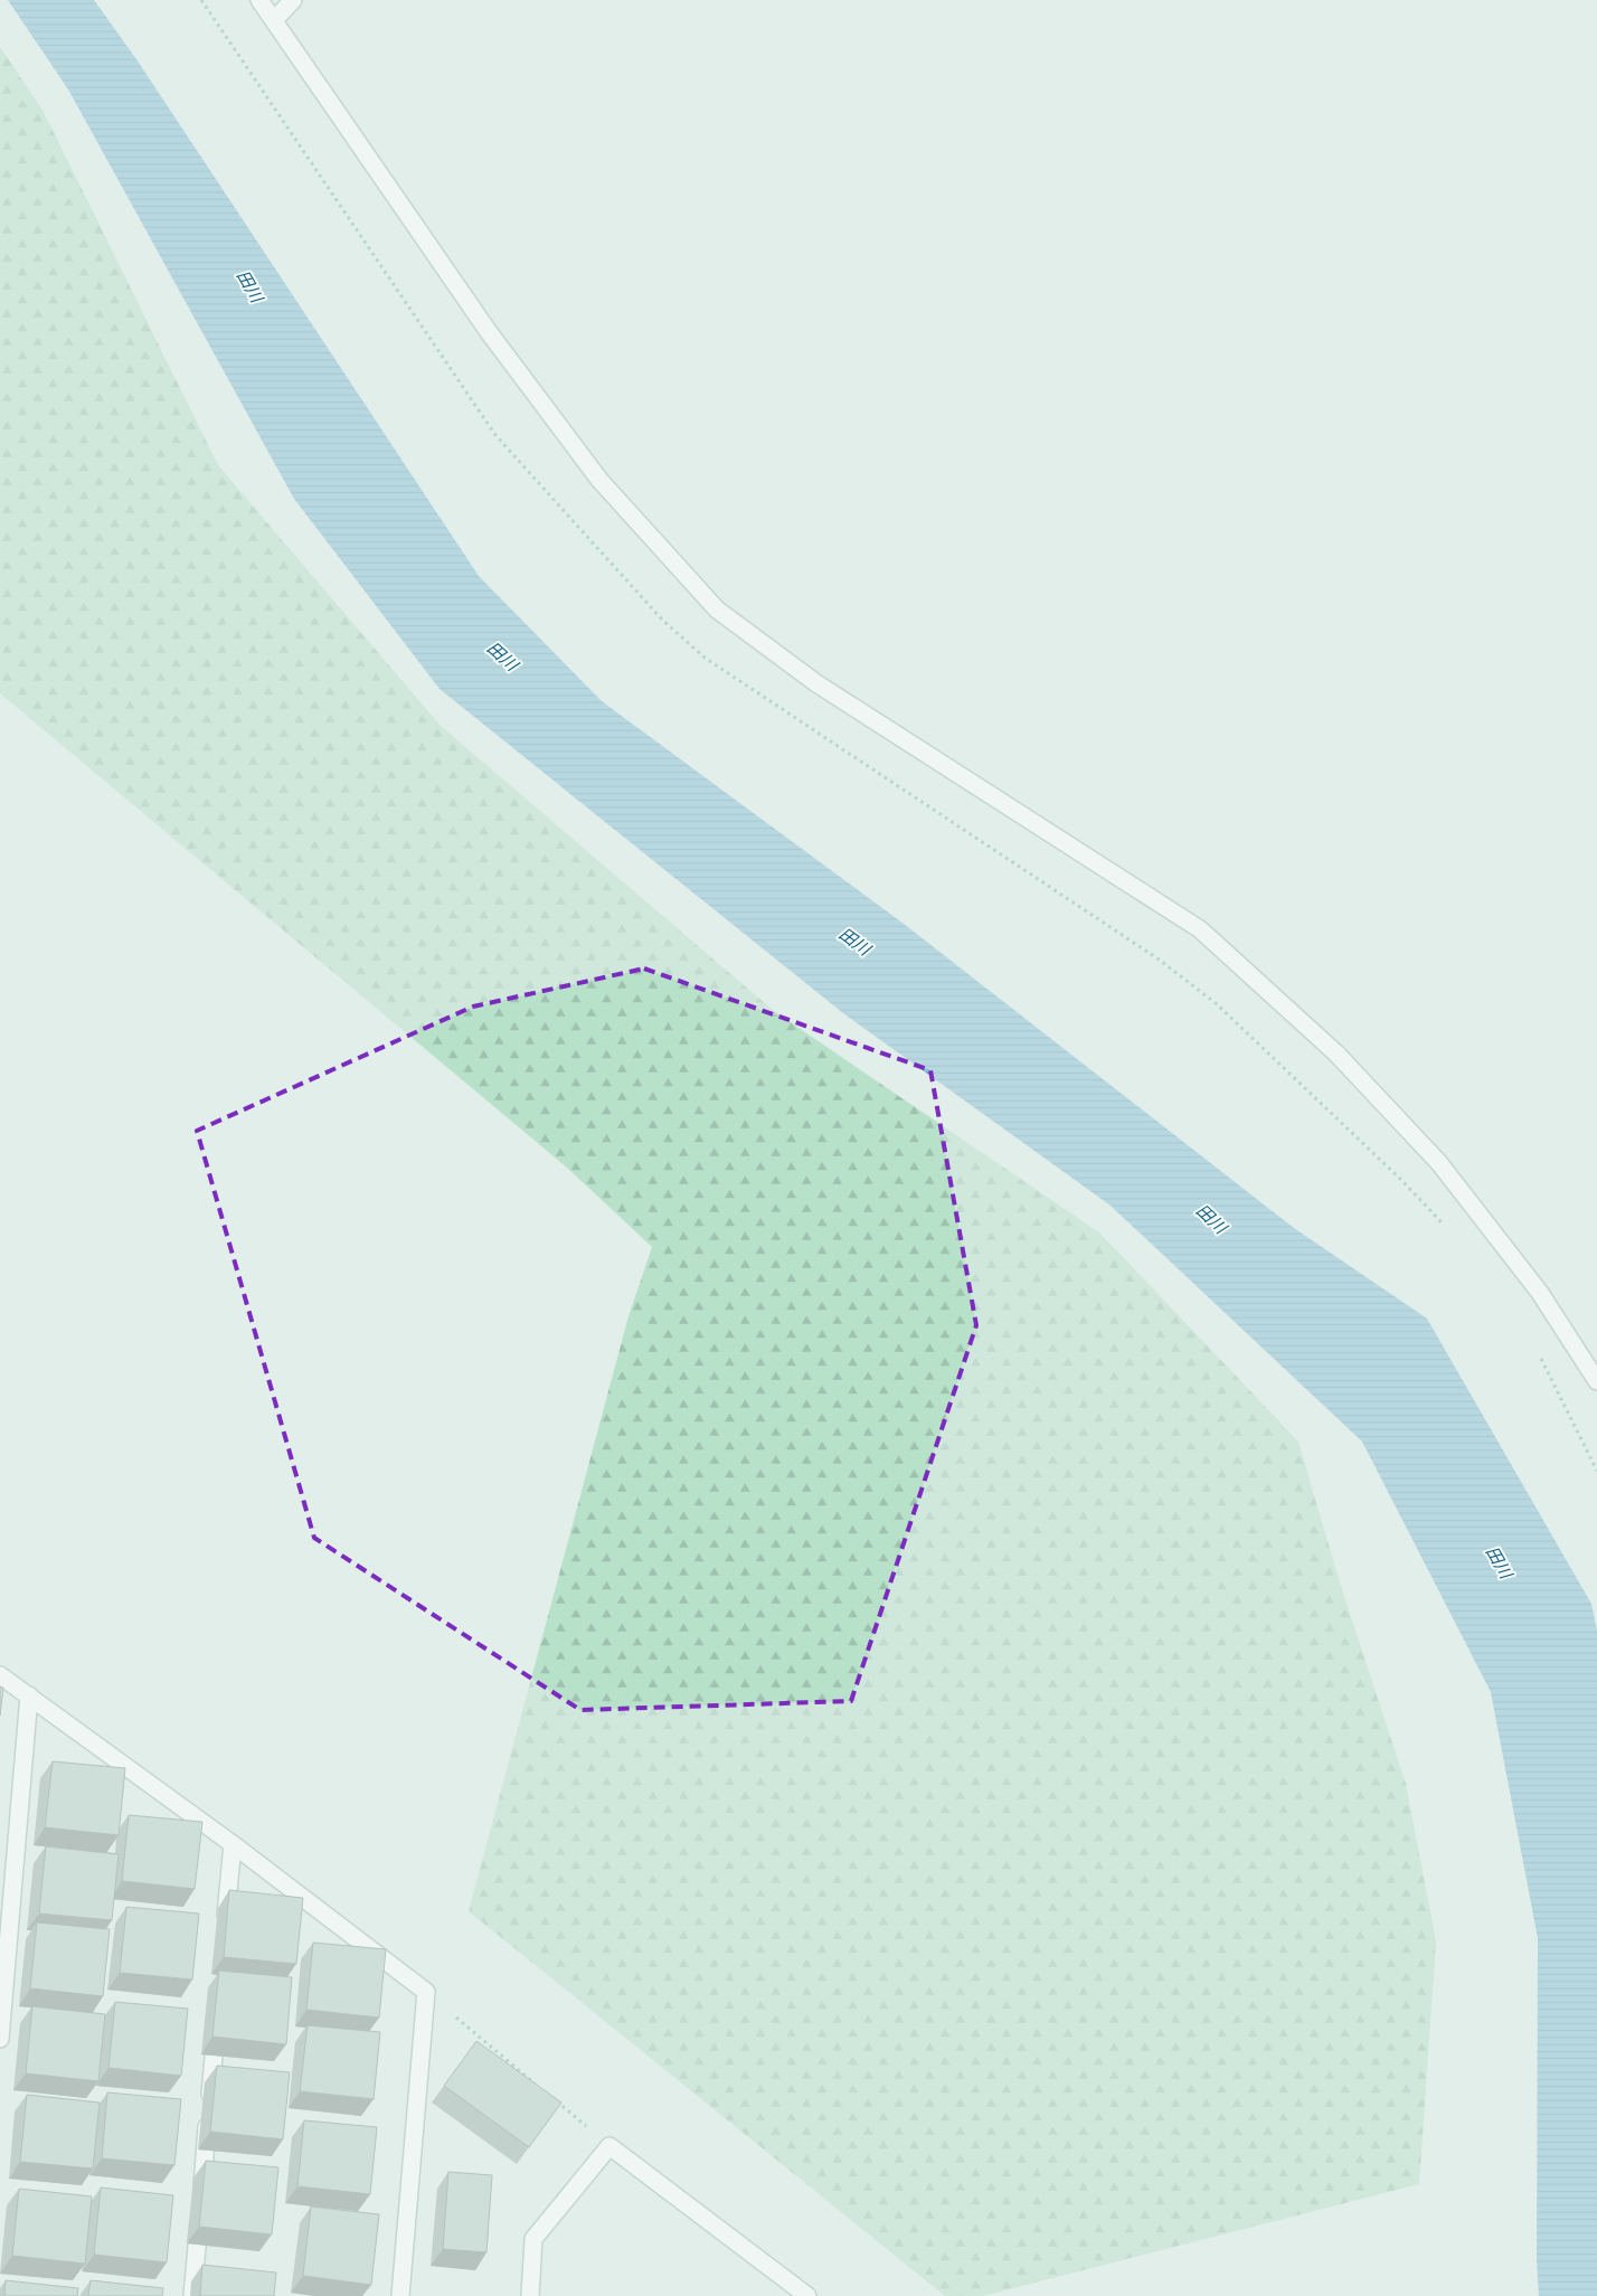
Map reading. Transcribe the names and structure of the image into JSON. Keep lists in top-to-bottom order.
{
  "water": ["田川"]
}
